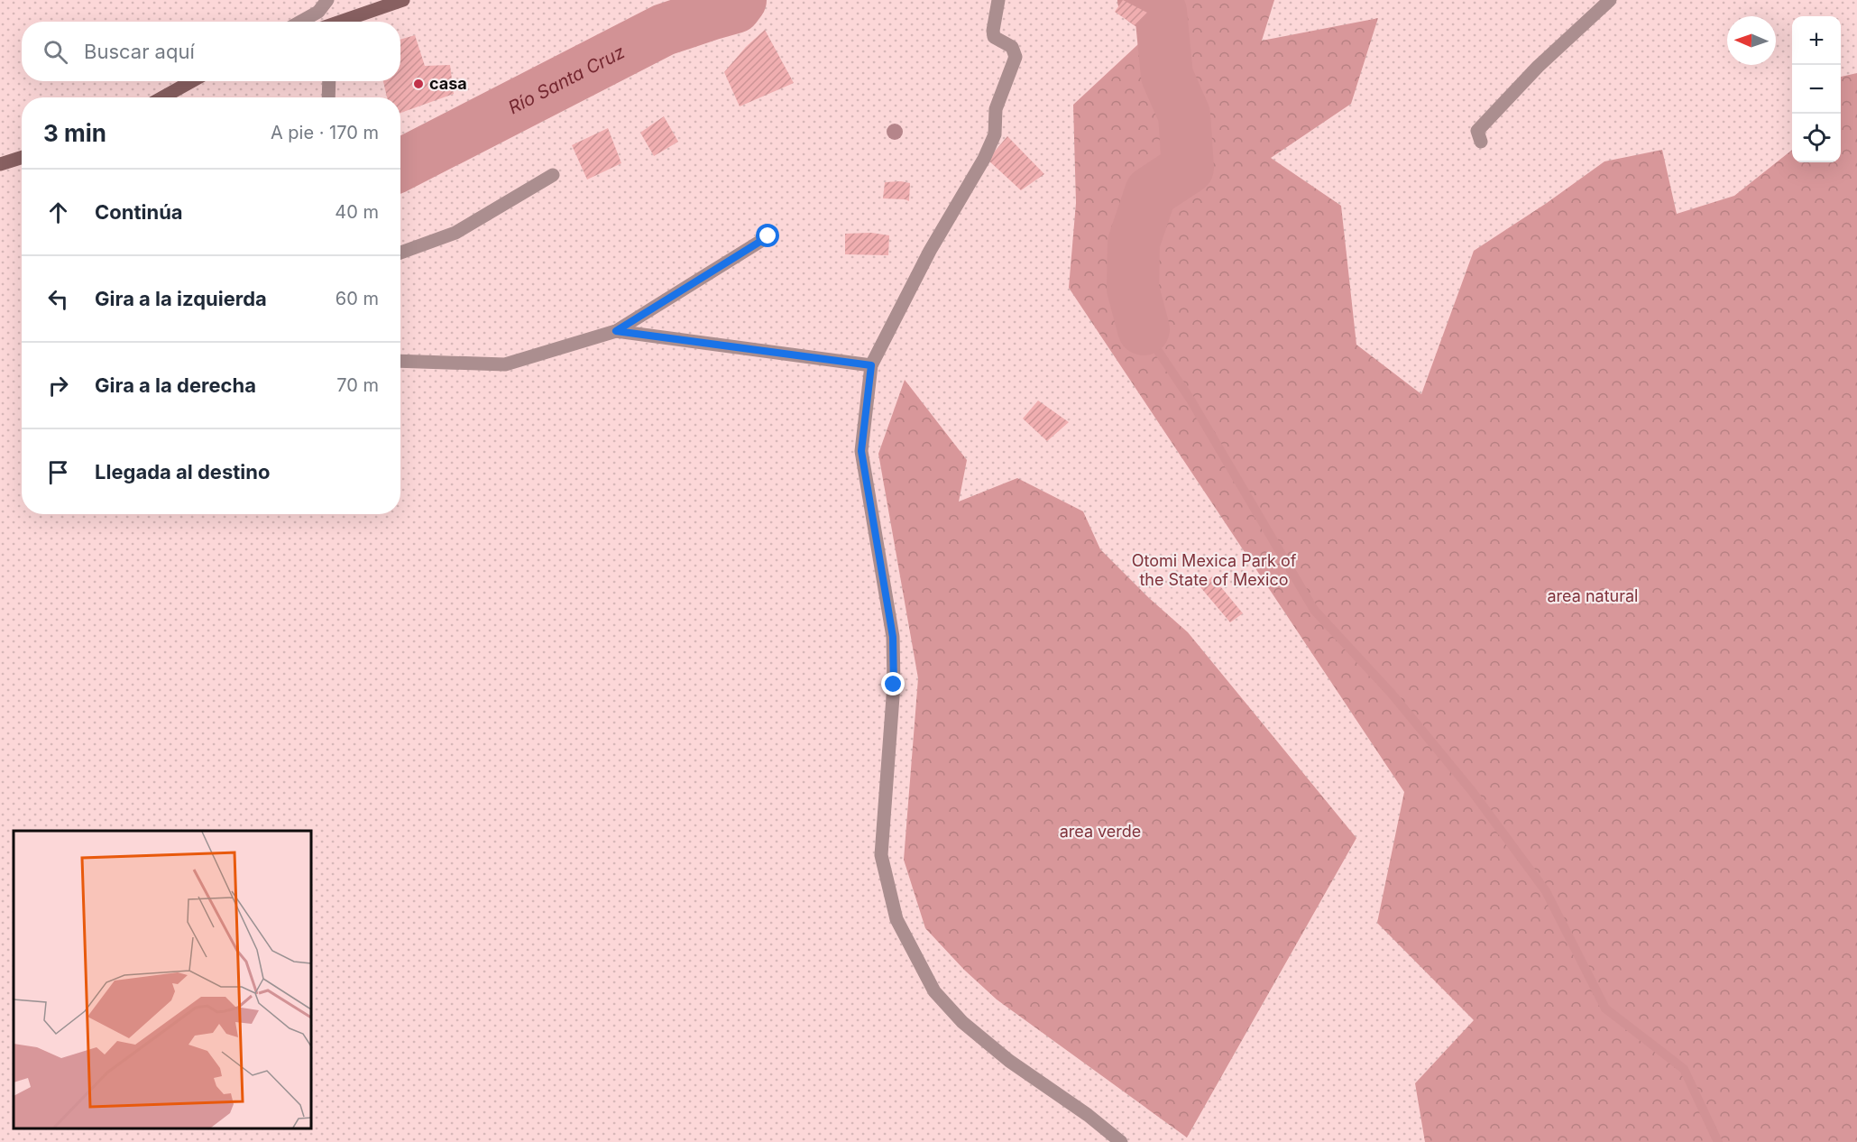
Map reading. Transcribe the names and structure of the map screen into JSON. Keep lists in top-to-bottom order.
{
  "water": ["Río Santa Cruz"],
  "parks": ["Otomi Mexica Park of the State of Mexico", "area natural", "area verde"],
  "places": ["casa"],
  "north": "left",
  "page": {
    "map_buttons": ["+", "−"],
    "search": "Buscar aquí",
    "heading": ["3 min", "A pie · 170 m"],
    "list": [
      ["Continúa", "40 m"],
      ["Gira a la izquierda", "60 m"],
      ["Gira a la derecha", "70 m"],
      "Llegada al destino"
    ]
  }
}
